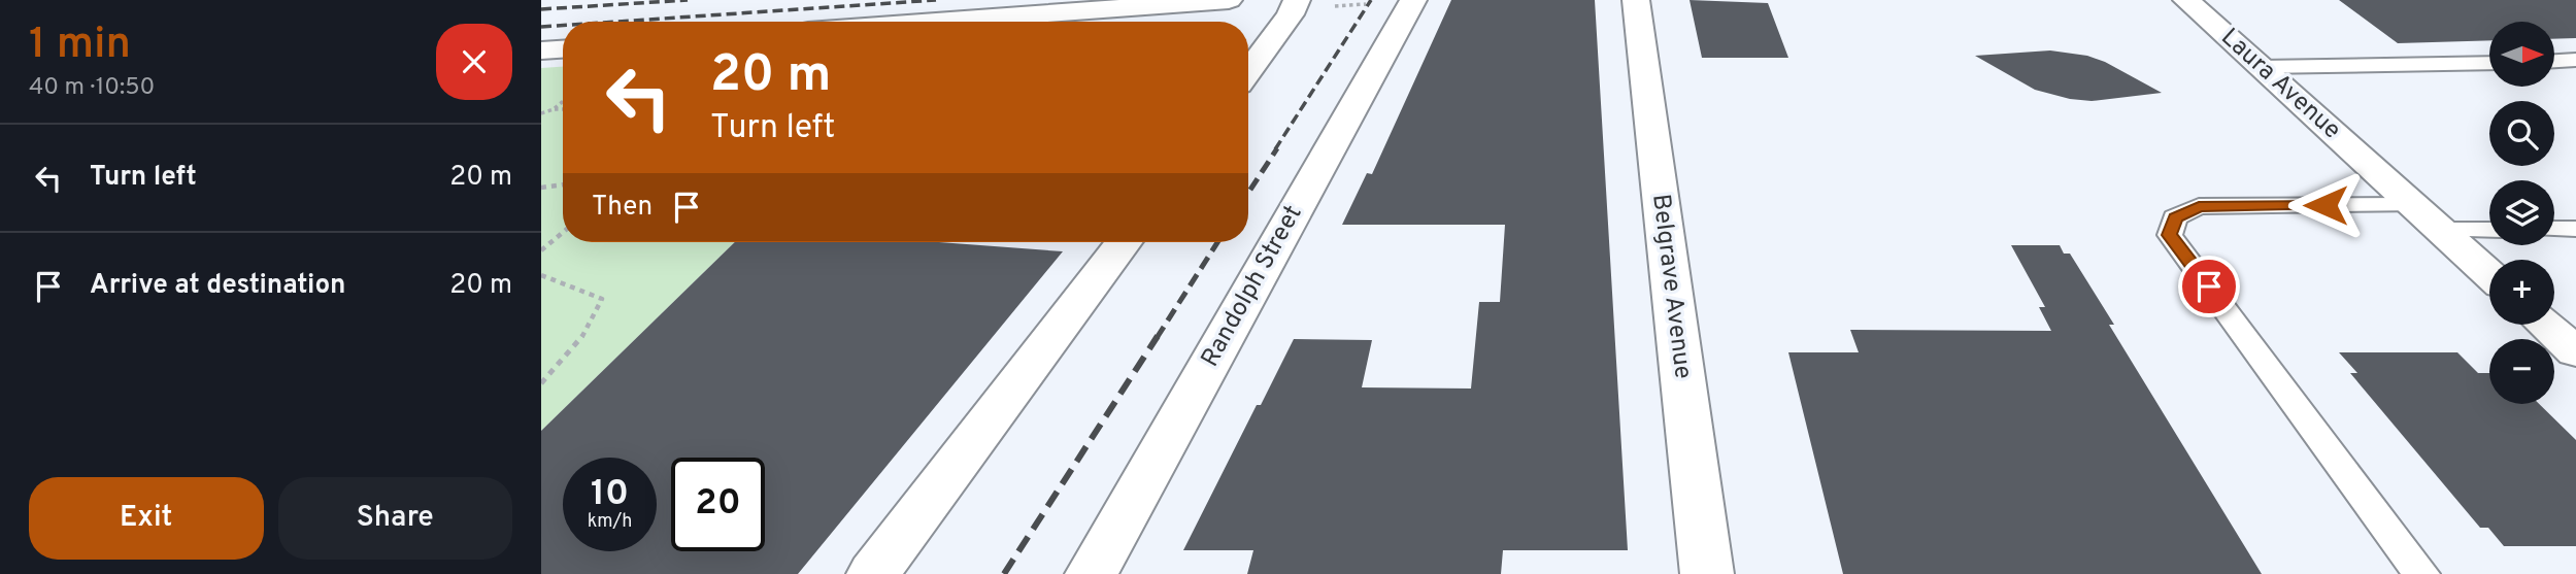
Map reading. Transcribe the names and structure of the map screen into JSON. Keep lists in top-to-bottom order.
{
  "streets": {
    "street": ["Laura Avenue", "Randolph Street", "Belgrave Avenue"]
  },
  "north": "right",
  "page": {
    "heading": ["1 min", "40 m · 10:50"],
    "map_buttons": ["+", "−"],
    "turn": ["20 m", "Turn left"],
    "list": [
      {
        "name": "Turn left",
        "value": "20 m"
      },
      {
        "name": "Arrive at destination",
        "value": "20 m"
      }
    ],
    "then": "Then",
    "speed": "10 km/h",
    "limit": "20",
    "buttons": ["Exit", "Share"]
  }
}
